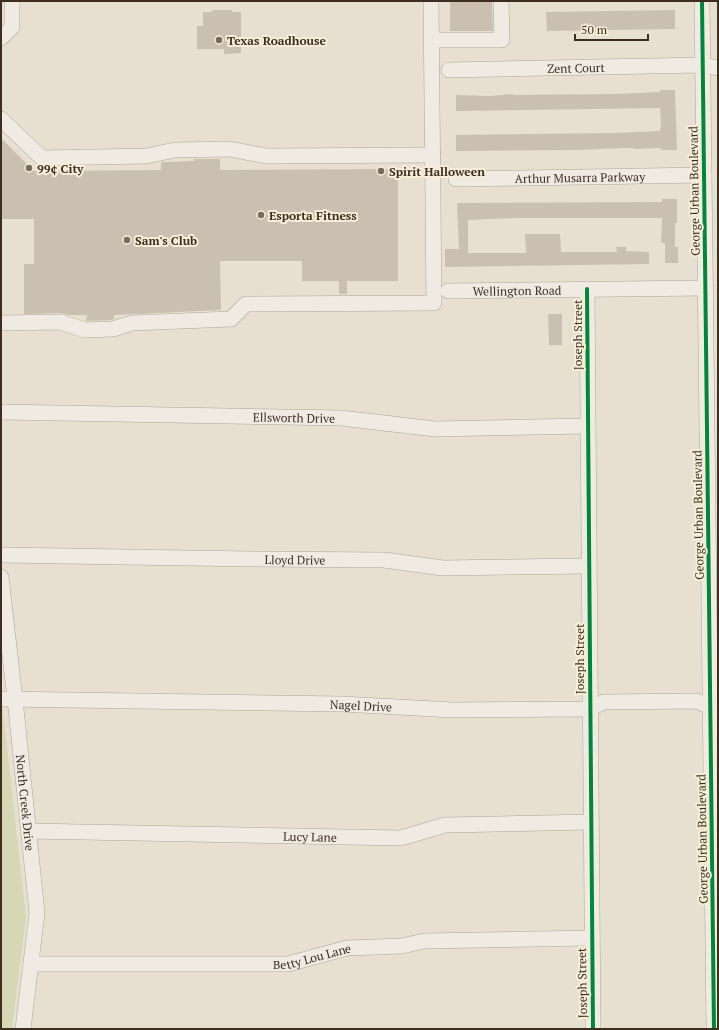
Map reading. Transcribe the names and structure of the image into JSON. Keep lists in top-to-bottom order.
{
  "streets": {
    "street": [
      "Zent Court",
      "Arthur Musarra Parkway",
      "George Urban Boulevard",
      "Wellington Road",
      "Joseph Street",
      "Ellsworth Drive",
      "Lloyd Drive",
      "Nagel Drive",
      "North Creek Drive",
      "Lucy Lane",
      "Betty Lou Lane"
    ]
  },
  "crossings": [
    ["Zent Court", "George Urban Boulevard"],
    ["Arthur Musarra Parkway", "George Urban Boulevard"],
    ["George Urban Boulevard", "Wellington Road"],
    ["George Urban Boulevard", "Nagel Drive"],
    ["Wellington Road", "Joseph Street"],
    ["Joseph Street", "Ellsworth Drive"],
    ["Joseph Street", "Lloyd Drive"],
    ["Joseph Street", "Nagel Drive"],
    ["Joseph Street", "Lucy Lane"],
    ["Joseph Street", "Betty Lou Lane"],
    ["Nagel Drive", "North Creek Drive"],
    ["North Creek Drive", "Lucy Lane"],
    ["North Creek Drive", "Betty Lou Lane"]
  ],
  "places": [
    "Texas Roadhouse",
    "99¢ City",
    "Spirit Halloween",
    "Esporta Fitness",
    "Sam's Club"
  ],
  "scale_bar": "50 m"
}
